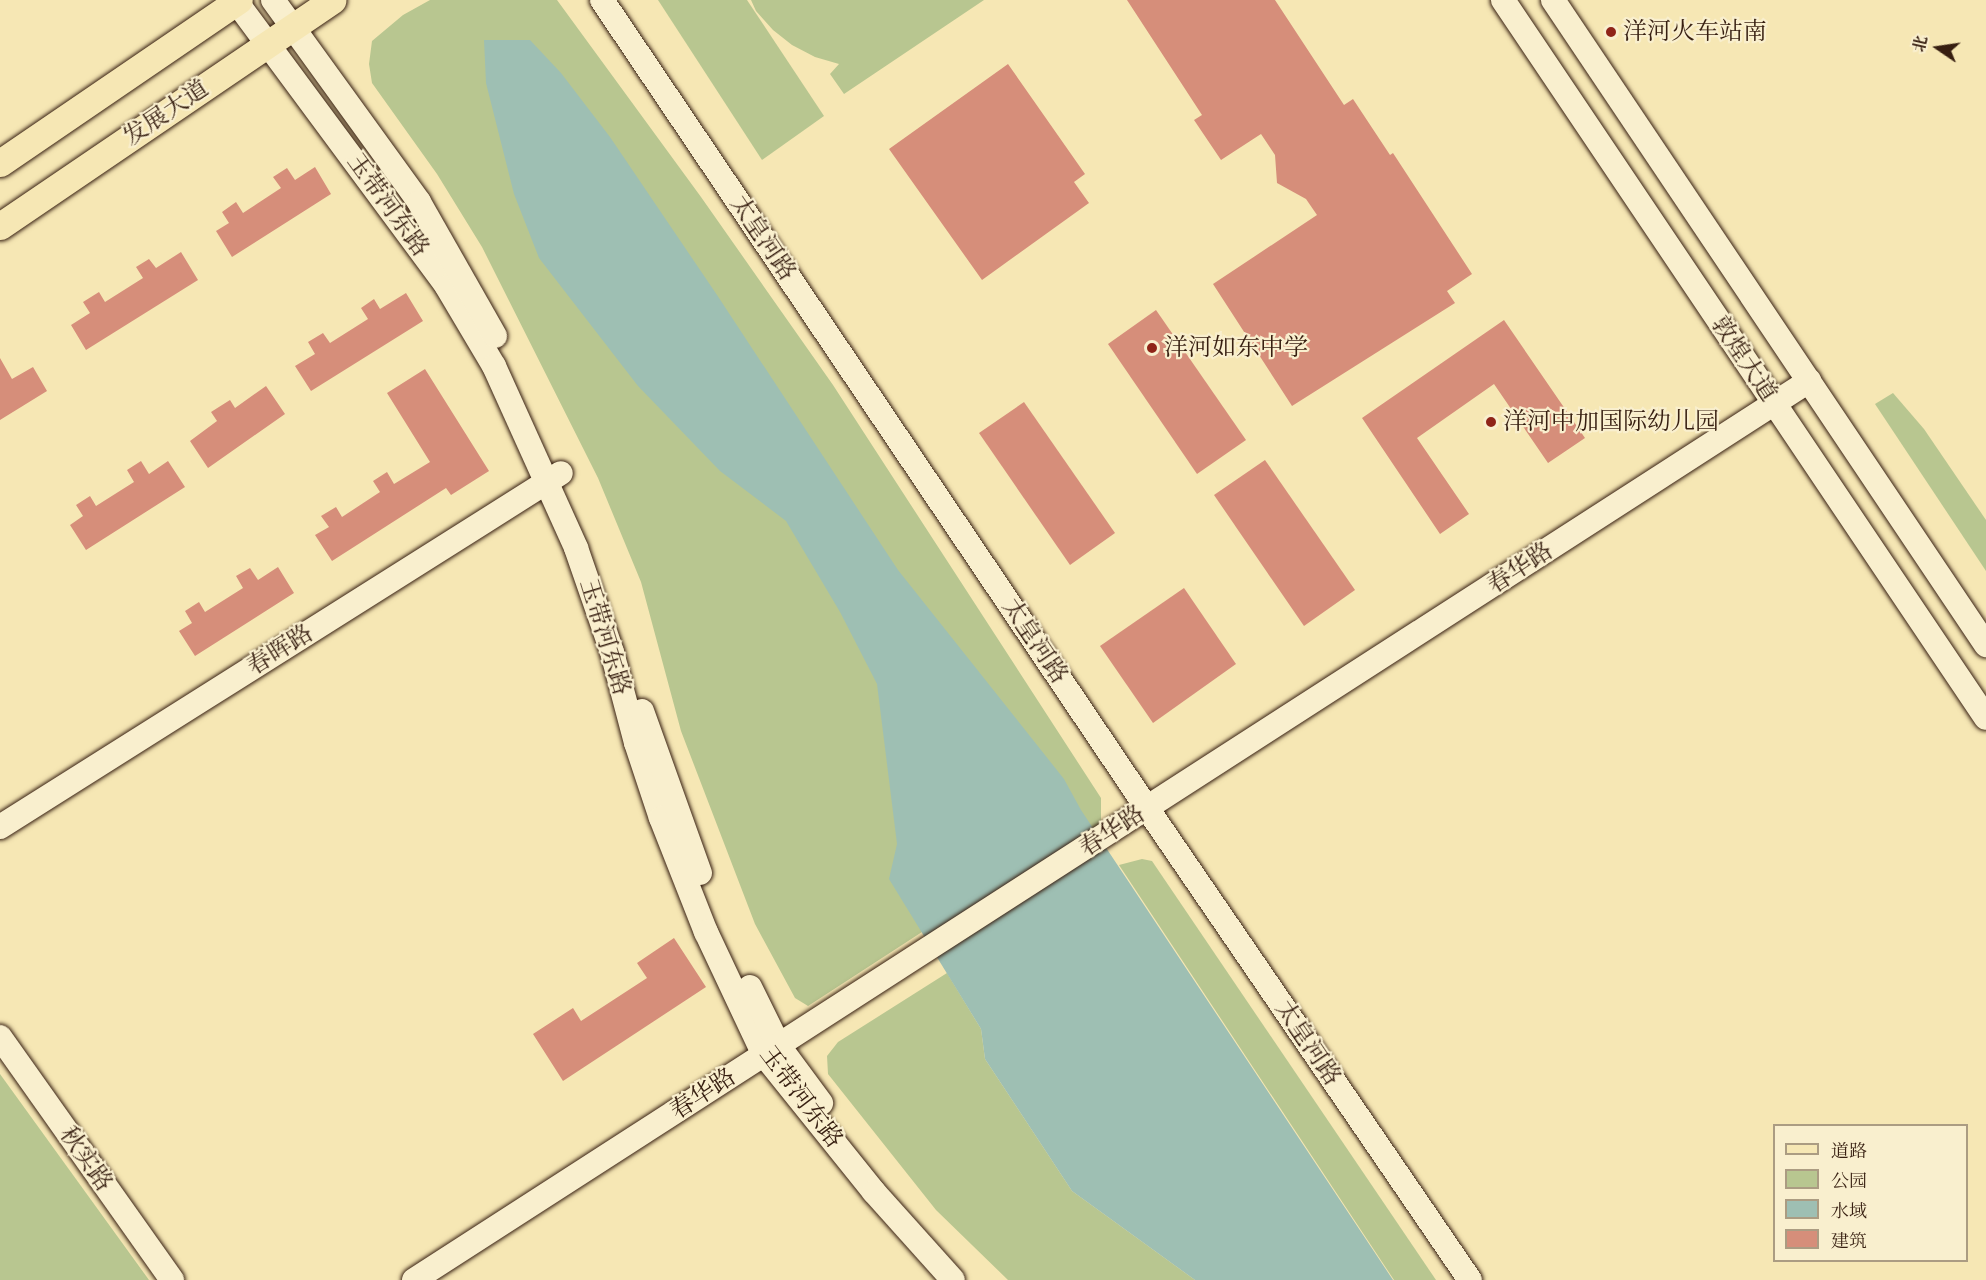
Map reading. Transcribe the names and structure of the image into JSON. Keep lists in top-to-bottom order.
{
  "streets": {
    "main road": ["发展大道"],
    "street": [
      "玉带河东路",
      "太皇河路",
      "敦煌大道",
      "春华路",
      "春晖路",
      "秋实路"
    ]
  },
  "crossings": [
    ["发展大道", "玉带河东路"],
    ["玉带河东路", "春华路"],
    ["玉带河东路", "春晖路"],
    ["太皇河路", "春华路"],
    ["敦煌大道", "春华路"]
  ],
  "places": ["洋河火车站南", "洋河如东中学", "洋河中加国际幼儿园"],
  "legend": [
    "道路",
    "公园",
    "水域",
    "建筑"
  ],
  "north": "left"
}
